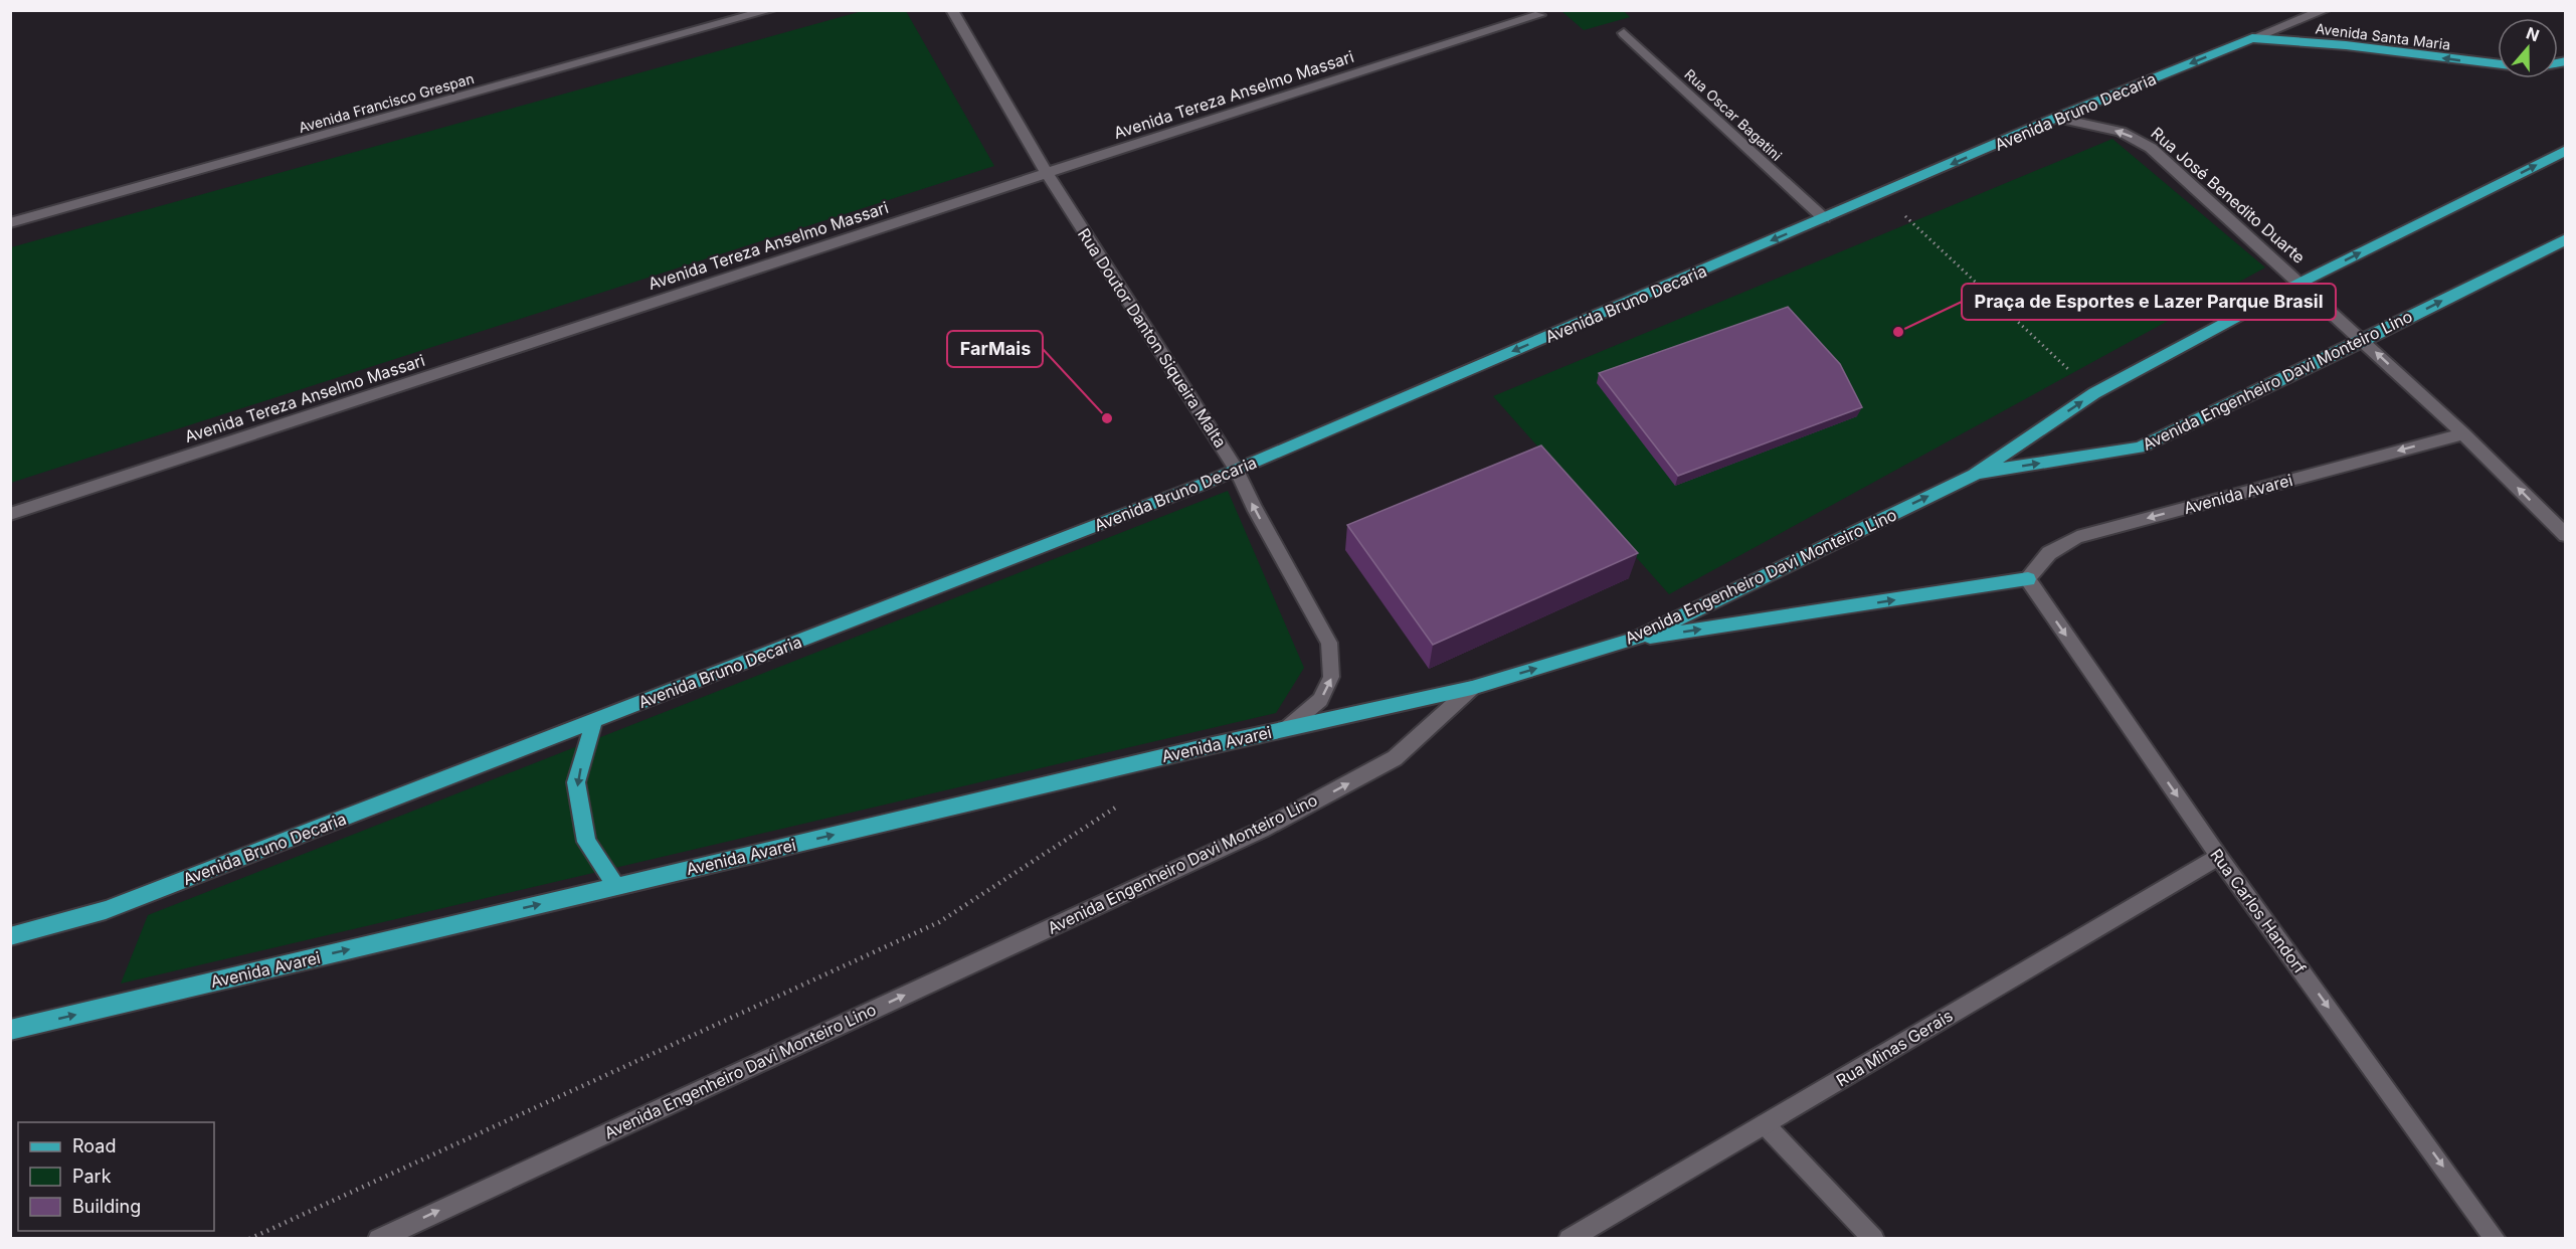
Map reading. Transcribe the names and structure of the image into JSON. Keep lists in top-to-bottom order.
{
  "streets": {
    "main road": [
      "Avenida Santa Maria",
      "Avenida Bruno Decaria",
      "Avenida Engenheiro Davi Monteiro Lino",
      "Avenida Avarei"
    ],
    "street": [
      "Avenida Tereza Anselmo Massari",
      "Avenida Francisco Grespan",
      "Rua Oscar Bagatini",
      "Rua José Benedito Duarte",
      "Rua Doutor Danton Siqueira Malta",
      "Rua Carlos Handorf",
      "Rua Minas Gerais"
    ]
  },
  "crossings": [
    ["Avenida Santa Maria", "Avenida Bruno Decaria"],
    ["Avenida Tereza Anselmo Massari", "Rua Doutor Danton Siqueira Malta"],
    ["Avenida Bruno Decaria", "Rua Oscar Bagatini"],
    ["Avenida Bruno Decaria", "Rua José Benedito Duarte"],
    ["Avenida Bruno Decaria", "Rua Doutor Danton Siqueira Malta"],
    ["Rua José Benedito Duarte", "Avenida Engenheiro Davi Monteiro Lino"],
    ["Rua José Benedito Duarte", "Avenida Avarei"],
    ["Rua Doutor Danton Siqueira Malta", "Avenida Avarei"],
    ["Avenida Engenheiro Davi Monteiro Lino", "Avenida Avarei"],
    ["Avenida Avarei", "Rua Carlos Handorf"],
    ["Rua Carlos Handorf", "Rua Minas Gerais"]
  ],
  "one_way": [
    "Avenida Santa Maria",
    "Avenida Bruno Decaria",
    "Rua José Benedito Duarte",
    "Avenida Engenheiro Davi Monteiro Lino",
    "Rua Carlos Handorf"
  ],
  "places": ["Praça de Esportes e Lazer Parque Brasil", "FarMais"],
  "legend": ["Road", "Park", "Building"],
  "north": "top"
}
